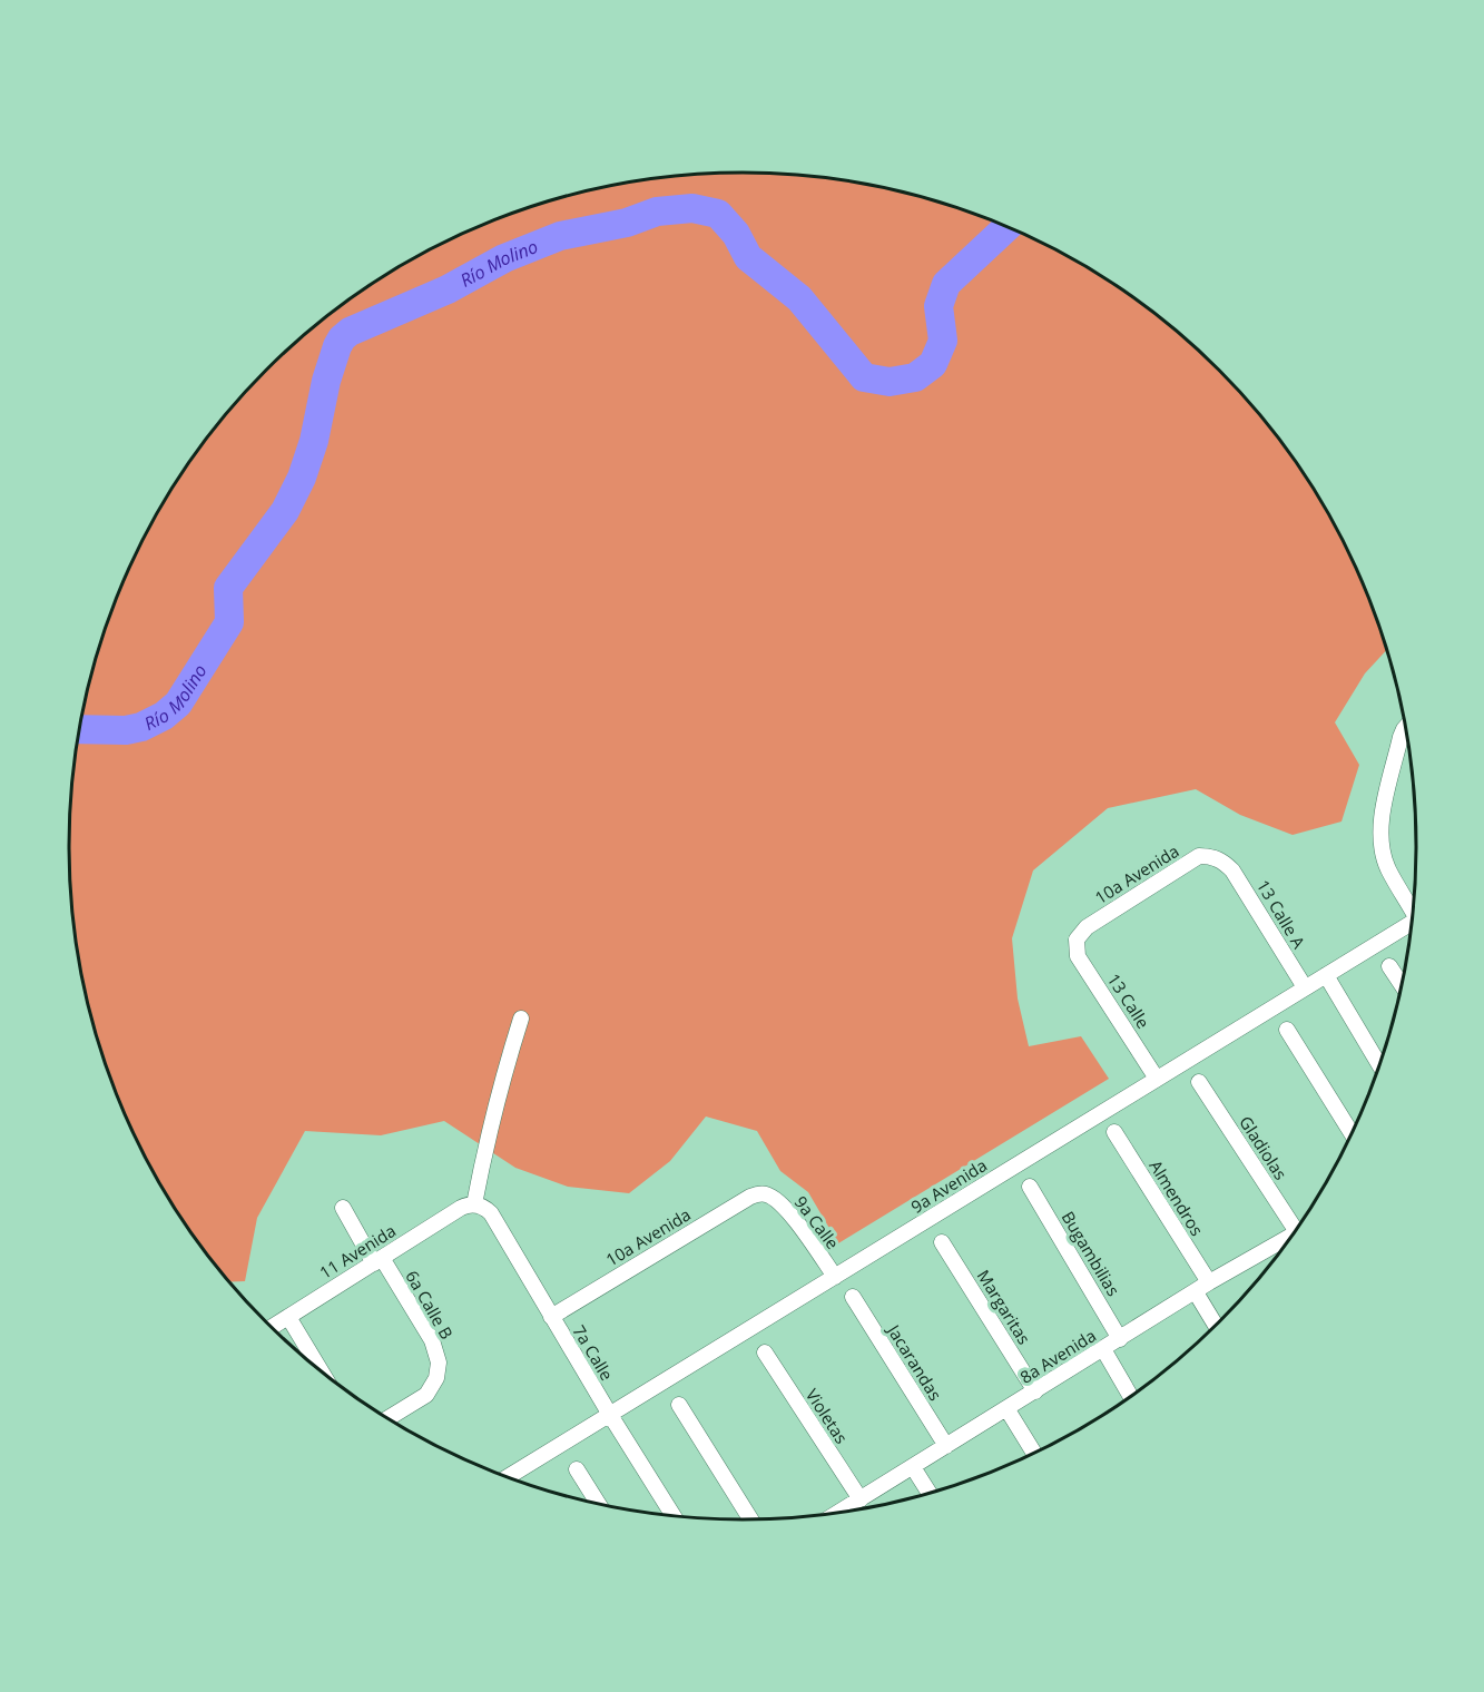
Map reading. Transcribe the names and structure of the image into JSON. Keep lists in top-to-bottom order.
{
  "streets": {
    "street": [
      "10a Avenida",
      "13 Calle A",
      "13 Calle",
      "Gladiolas",
      "9a Avenida",
      "Almendros",
      "9a Calle",
      "11 Avenida",
      "Bugambilias",
      "6a Calle B",
      "Margaritas",
      "7a Calle",
      "8a Avenida",
      "Jacarandas",
      "Violetas"
    ]
  },
  "crossings": [
    ["10a Avenida", "13 Calle A"],
    ["10a Avenida", "13 Calle"],
    ["10a Avenida", "9a Calle"],
    ["10a Avenida", "7a Calle"],
    ["13 Calle A", "9a Avenida"],
    ["13 Calle", "9a Avenida"],
    ["9a Avenida", "9a Calle"],
    ["9a Avenida", "7a Calle"],
    ["Almendros", "8a Avenida"],
    ["11 Avenida", "6a Calle B"],
    ["11 Avenida", "7a Calle"],
    ["Bugambilias", "8a Avenida"],
    ["Margaritas", "8a Avenida"],
    ["8a Avenida", "Jacarandas"],
    ["8a Avenida", "Violetas"]
  ],
  "water": ["Río Molino"]
}
